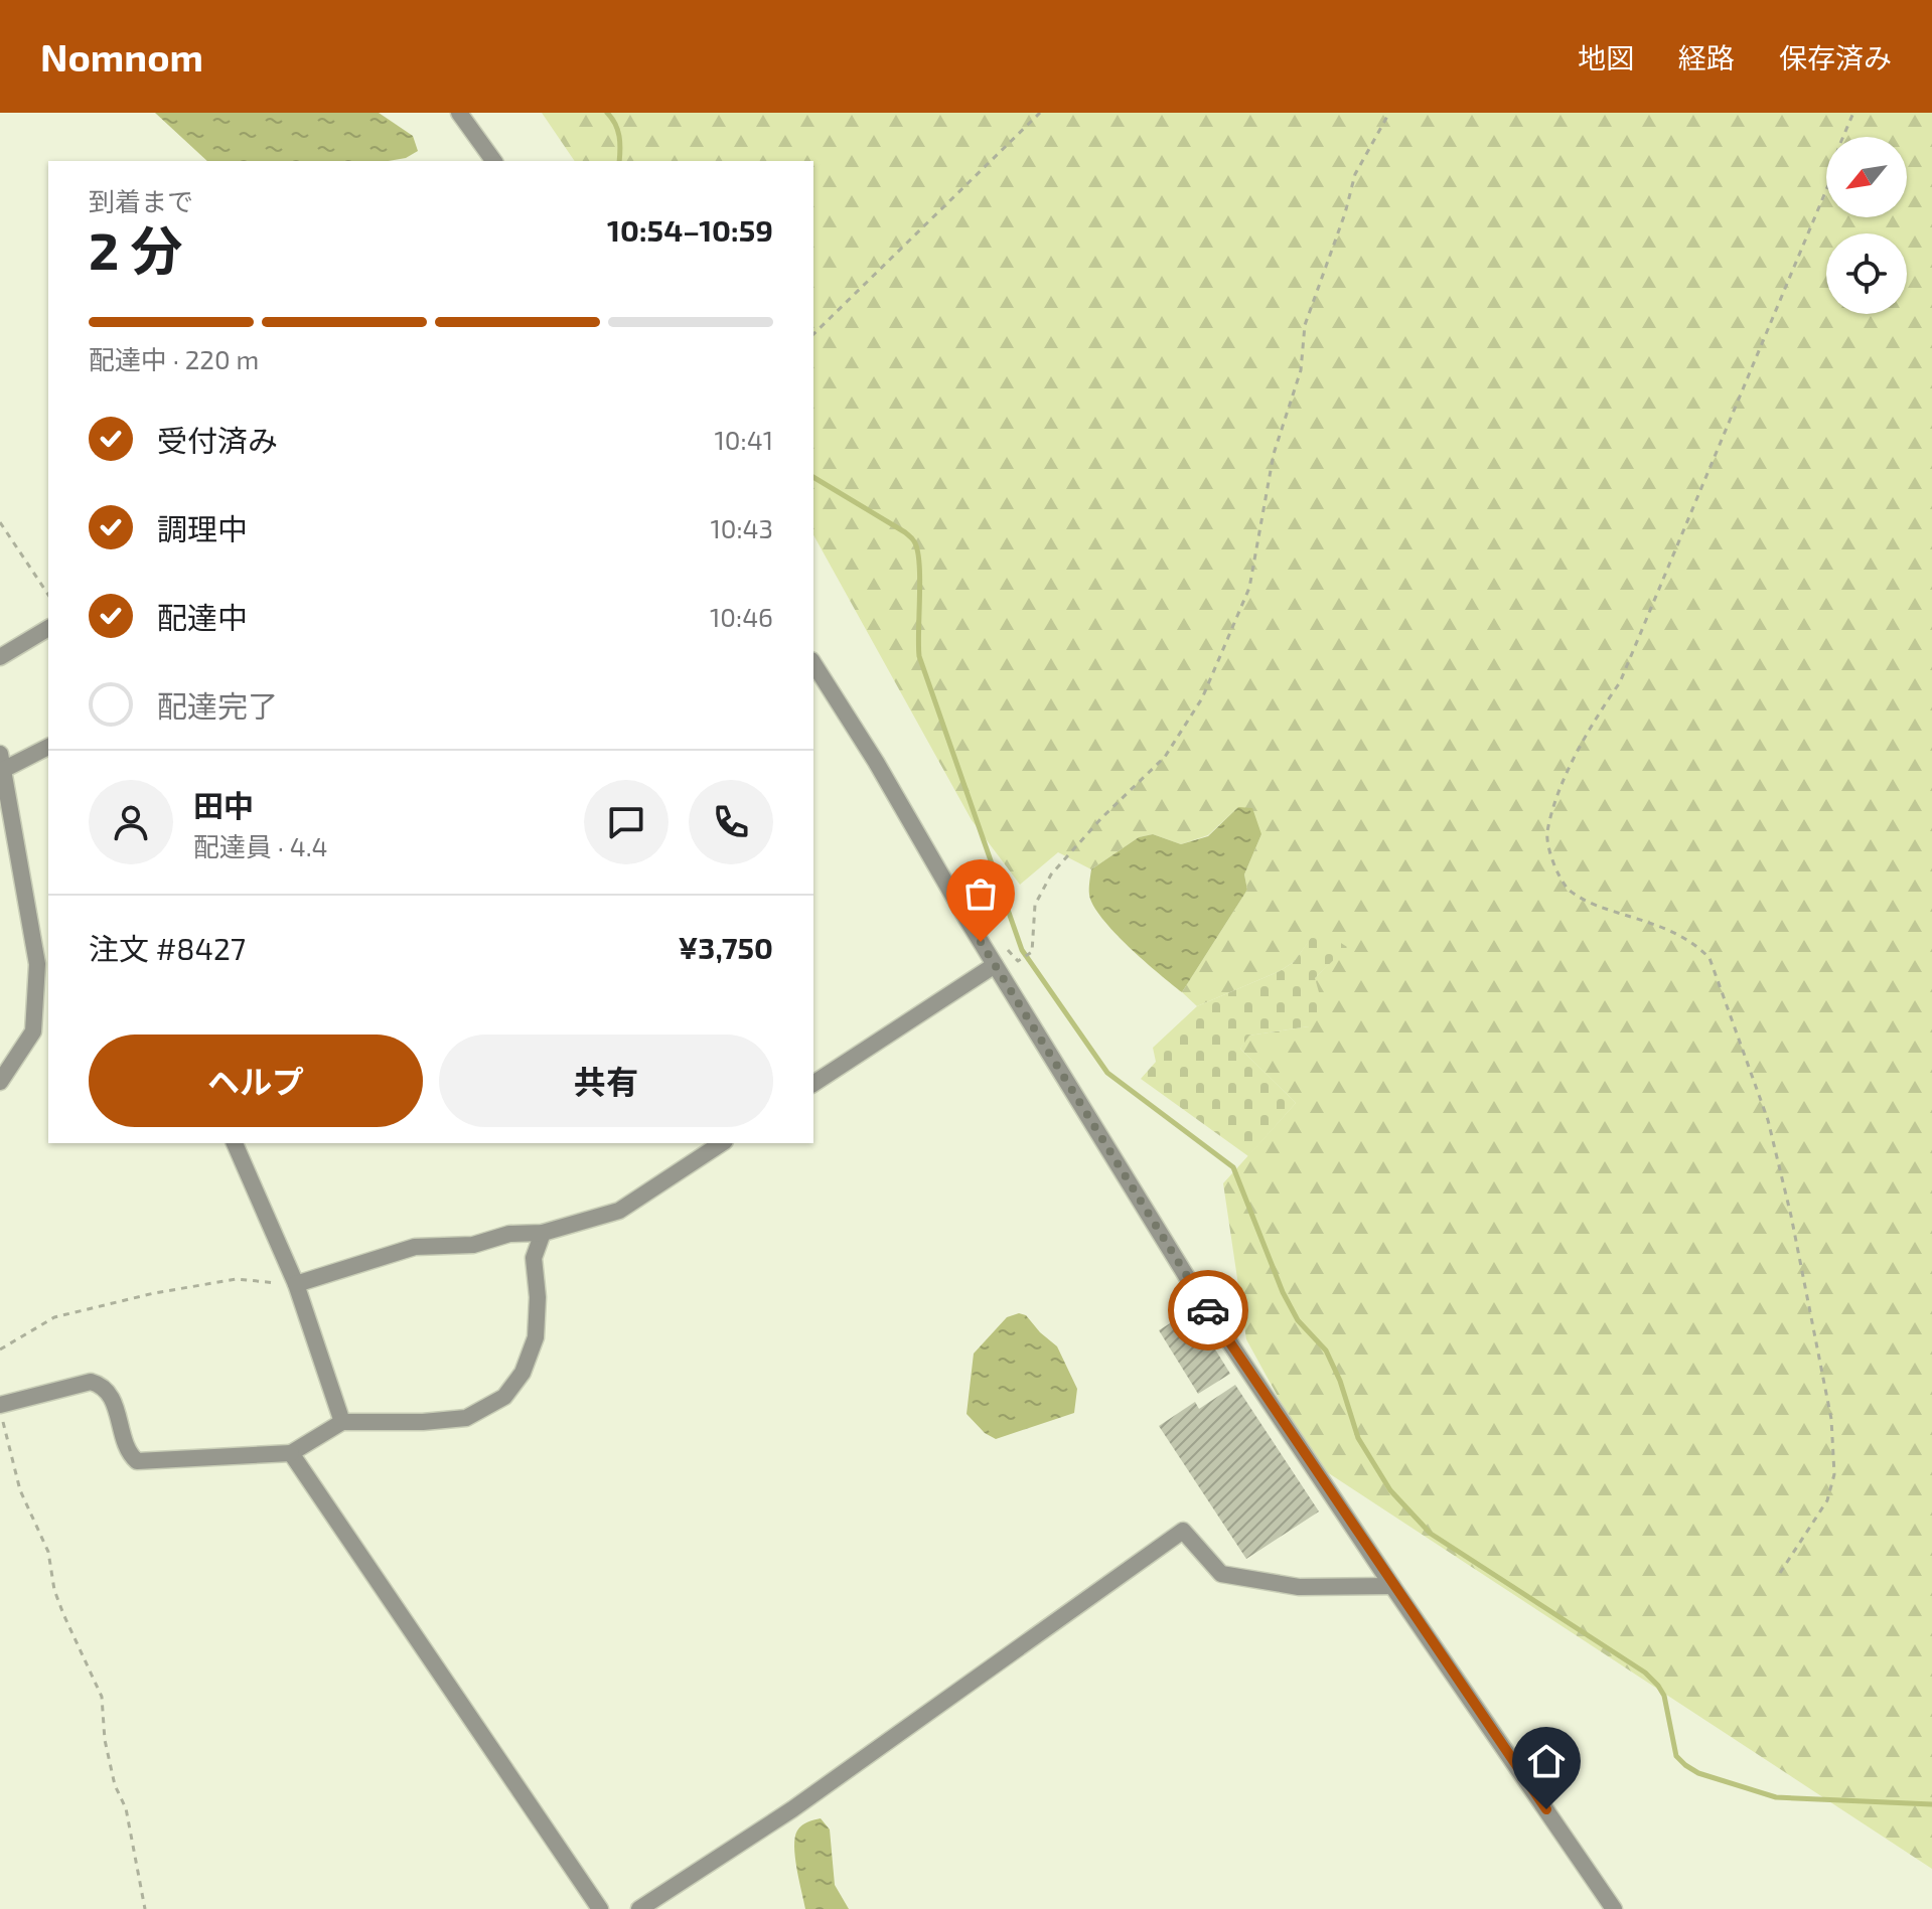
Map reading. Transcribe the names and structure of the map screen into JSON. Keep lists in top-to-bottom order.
{
  "north": "bottom left",
  "page": {
    "header": "Nomnom",
    "nav": ["地図", "経路", "保存済み"],
    "heading": ["2 分", "到着まで", "10:54–10:59"],
    "panel": [
      "田中",
      "配達員 · 4.4",
      "注文 #8427",
      "¥3,750"
    ],
    "bar": "配達中 · 220 m",
    "list": [
      ["受付済み", "10:41"],
      ["調理中", "10:43"],
      ["配達中", "10:46"],
      "配達完了"
    ],
    "buttons": ["ヘルプ", "共有"]
  }
}
